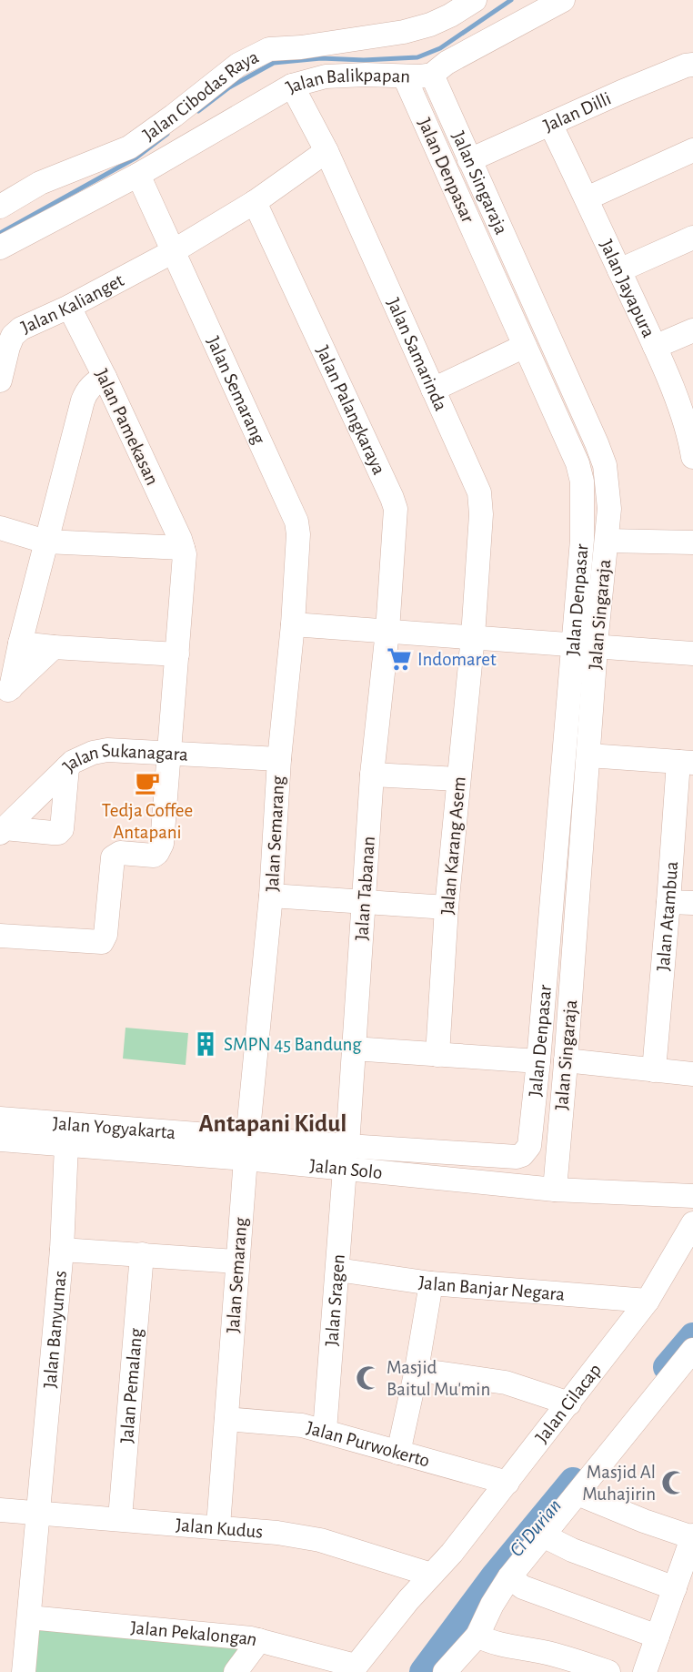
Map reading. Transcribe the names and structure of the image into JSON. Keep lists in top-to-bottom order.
{
  "streets": {
    "street": [
      "Jalan Balikpapan",
      "Jalan Cibodas Raya",
      "Jalan Dilli",
      "Jalan Denpasar",
      "Jalan Singaraja",
      "Jalan Jayapura",
      "Jalan Kalianget",
      "Jalan Samarinda",
      "Jalan Semarang",
      "Jalan Palangkaraya",
      "Jalan Pamekasan",
      "Jalan Sukanagara",
      "Jalan Karang Asem",
      "Jalan Tabanan",
      "Jalan Atambua",
      "Jalan Yogyakarta",
      "Jalan Solo",
      "Jalan Banjar Negara",
      "Jalan Sragen",
      "Jalan Banyumas",
      "Jalan Pemalang",
      "Jalan Cilacap",
      "Jalan Purwokerto",
      "Jalan Kudus",
      "Jalan Pekalongan"
    ]
  },
  "crossings": [
    ["Jalan Balikpapan", "Jalan Denpasar"],
    ["Jalan Balikpapan", "Jalan Singaraja"],
    ["Jalan Balikpapan", "Jalan Samarinda"],
    ["Jalan Balikpapan", "Jalan Semarang"],
    ["Jalan Dilli", "Jalan Singaraja"],
    ["Jalan Dilli", "Jalan Jayapura"],
    ["Jalan Denpasar", "Jalan Singaraja"],
    ["Jalan Denpasar", "Jalan Tabanan"],
    ["Jalan Denpasar", "Jalan Solo"],
    ["Jalan Denpasar", "Jalan Sragen"],
    ["Jalan Singaraja", "Jalan Solo"],
    ["Jalan Kalianget", "Jalan Samarinda"],
    ["Jalan Kalianget", "Jalan Semarang"],
    ["Jalan Kalianget", "Jalan Palangkaraya"],
    ["Jalan Kalianget", "Jalan Pamekasan"],
    ["Jalan Samarinda", "Jalan Karang Asem"],
    ["Jalan Semarang", "Jalan Sukanagara"],
    ["Jalan Semarang", "Jalan Yogyakarta"],
    ["Jalan Semarang", "Jalan Solo"],
    ["Jalan Semarang", "Jalan Purwokerto"],
    ["Jalan Semarang", "Jalan Kudus"],
    ["Jalan Palangkaraya", "Jalan Tabanan"],
    ["Jalan Pamekasan", "Jalan Sukanagara"],
    ["Jalan Tabanan", "Jalan Solo"],
    ["Jalan Tabanan", "Jalan Sragen"],
    ["Jalan Yogyakarta", "Jalan Solo"],
    ["Jalan Solo", "Jalan Sragen"],
    ["Jalan Solo", "Jalan Banyumas"],
    ["Jalan Banjar Negara", "Jalan Sragen"],
    ["Jalan Banjar Negara", "Jalan Cilacap"],
    ["Jalan Sragen", "Jalan Purwokerto"],
    ["Jalan Banyumas", "Jalan Kudus"],
    ["Jalan Banyumas", "Jalan Pekalongan"],
    ["Jalan Pemalang", "Jalan Kudus"],
    ["Jalan Cilacap", "Jalan Purwokerto"],
    ["Jalan Cilacap", "Jalan Kudus"],
    ["Jalan Cilacap", "Jalan Pekalongan"]
  ],
  "districts": ["Antapani Kidul"],
  "water": ["Ci Durian"],
  "places": {
    "supermarket": ["Indomaret"],
    "cafe": ["Tedja Coffee Antapani"],
    "building": ["SMPN 45 Bandung"],
    "mosque": ["Masjid Baitul Mu'min", "Masjid Al Muhajirin"]
  }
}
